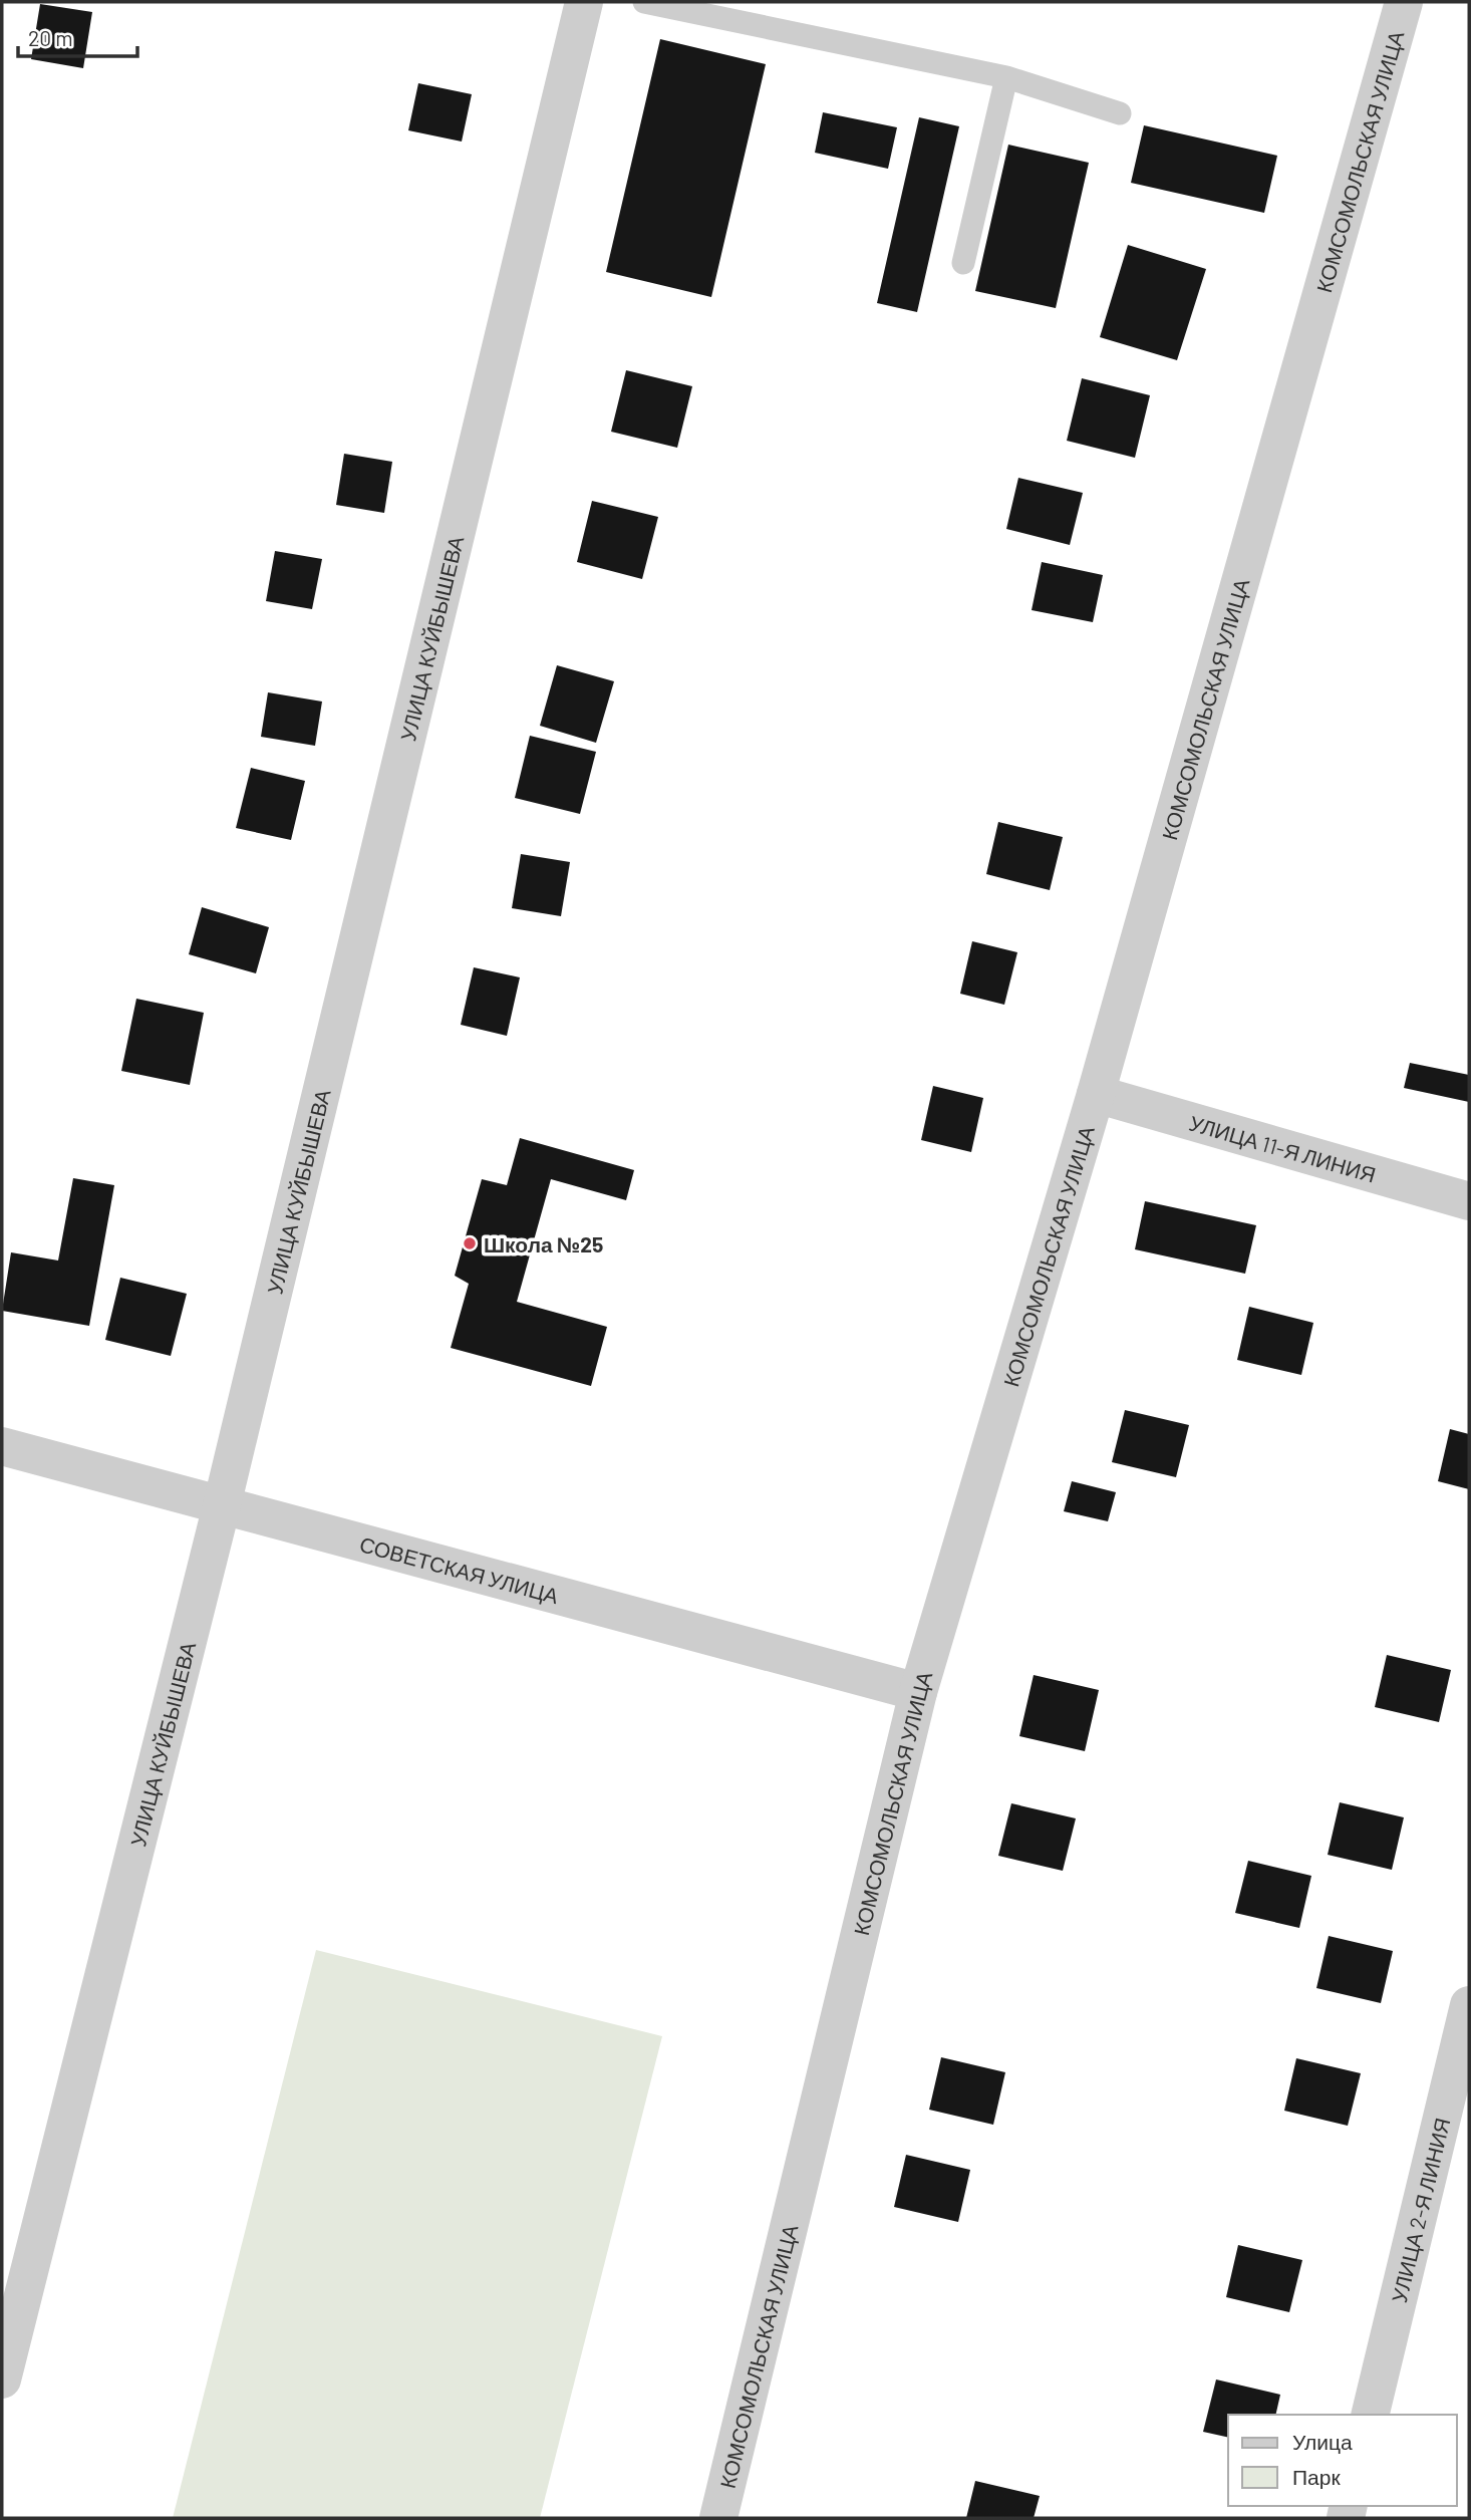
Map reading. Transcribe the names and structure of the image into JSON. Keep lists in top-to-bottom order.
{
  "streets": {
    "street": [
      "КОМСОМОЛЬСКАЯ УЛИЦА",
      "УЛИЦА КУЙБЫШЕВА",
      "УЛИЦА 11-Я ЛИНИЯ",
      "СОВЕТСКАЯ УЛИЦА",
      "УЛИЦА 2-Я ЛИНИЯ"
    ]
  },
  "crossings": [
    ["КОМСОМОЛЬСКАЯ УЛИЦА", "УЛИЦА 11-Я ЛИНИЯ"],
    ["КОМСОМОЛЬСКАЯ УЛИЦА", "СОВЕТСКАЯ УЛИЦА"],
    ["УЛИЦА КУЙБЫШЕВА", "СОВЕТСКАЯ УЛИЦА"]
  ],
  "places": ["Школа №25"],
  "legend": ["Улица", "Парк"],
  "scale_bar": "20 m"
}
